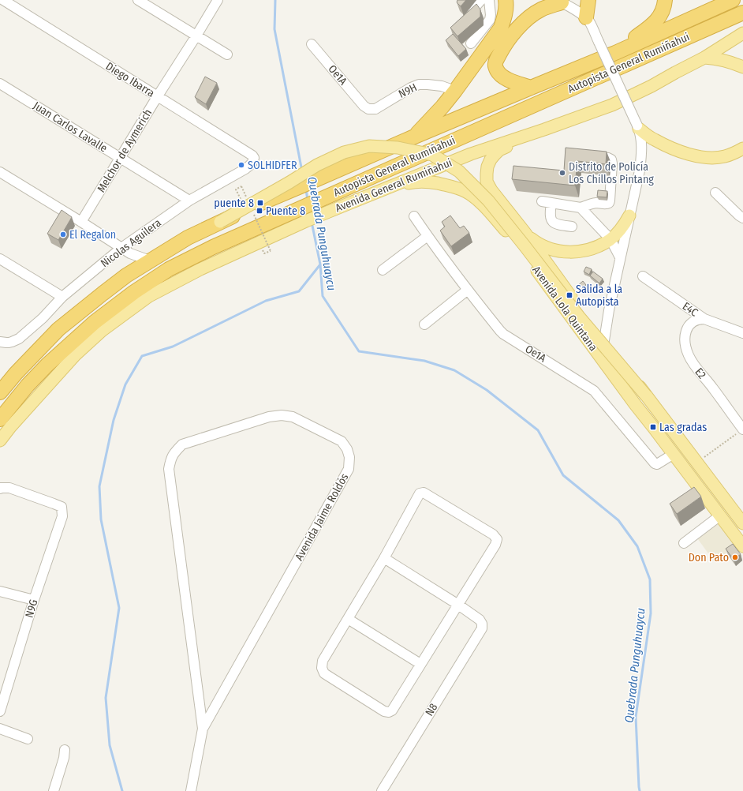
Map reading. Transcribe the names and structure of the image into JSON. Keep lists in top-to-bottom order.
{
  "streets": {
    "highway": ["Autopista General Rumiñahui"],
    "main road": ["Avenida General Rumiñahui", "Avenida Lola Quintana"],
    "street": [
      "Oe1A",
      "Diego Ibarra",
      "N9H",
      "Juan Carlos Lavalle",
      "Melchor de Aymerich",
      "Nicolas Aguilera",
      "E4C",
      "E2",
      "Avenida Jaime Roldós",
      "N9G",
      "N8"
    ]
  },
  "crossings": [
    ["Autopista General Rumiñahui", "Avenida Lola Quintana"],
    ["Oe1A", "N9H"],
    ["Oe1A", "Avenida Lola Quintana"],
    ["Diego Ibarra", "Melchor de Aymerich"],
    ["Diego Ibarra", "Nicolas Aguilera"],
    ["Juan Carlos Lavalle", "Melchor de Aymerich"],
    ["Juan Carlos Lavalle", "Nicolas Aguilera"],
    ["Avenida General Rumiñahui", "Avenida Lola Quintana"],
    ["E4C", "E2"]
  ],
  "water": ["Quebrada Punguhuaycu"],
  "places": {
    "other": [
      "SOLHIDFER",
      "Distrito de Policía Los Chillos Pintang",
      "El Regalon",
      "Don Pato"
    ],
    "transit": [
      "puente 8",
      "Puente 8",
      "Salida a la Autopista",
      "Las gradas"
    ]
  }
}
